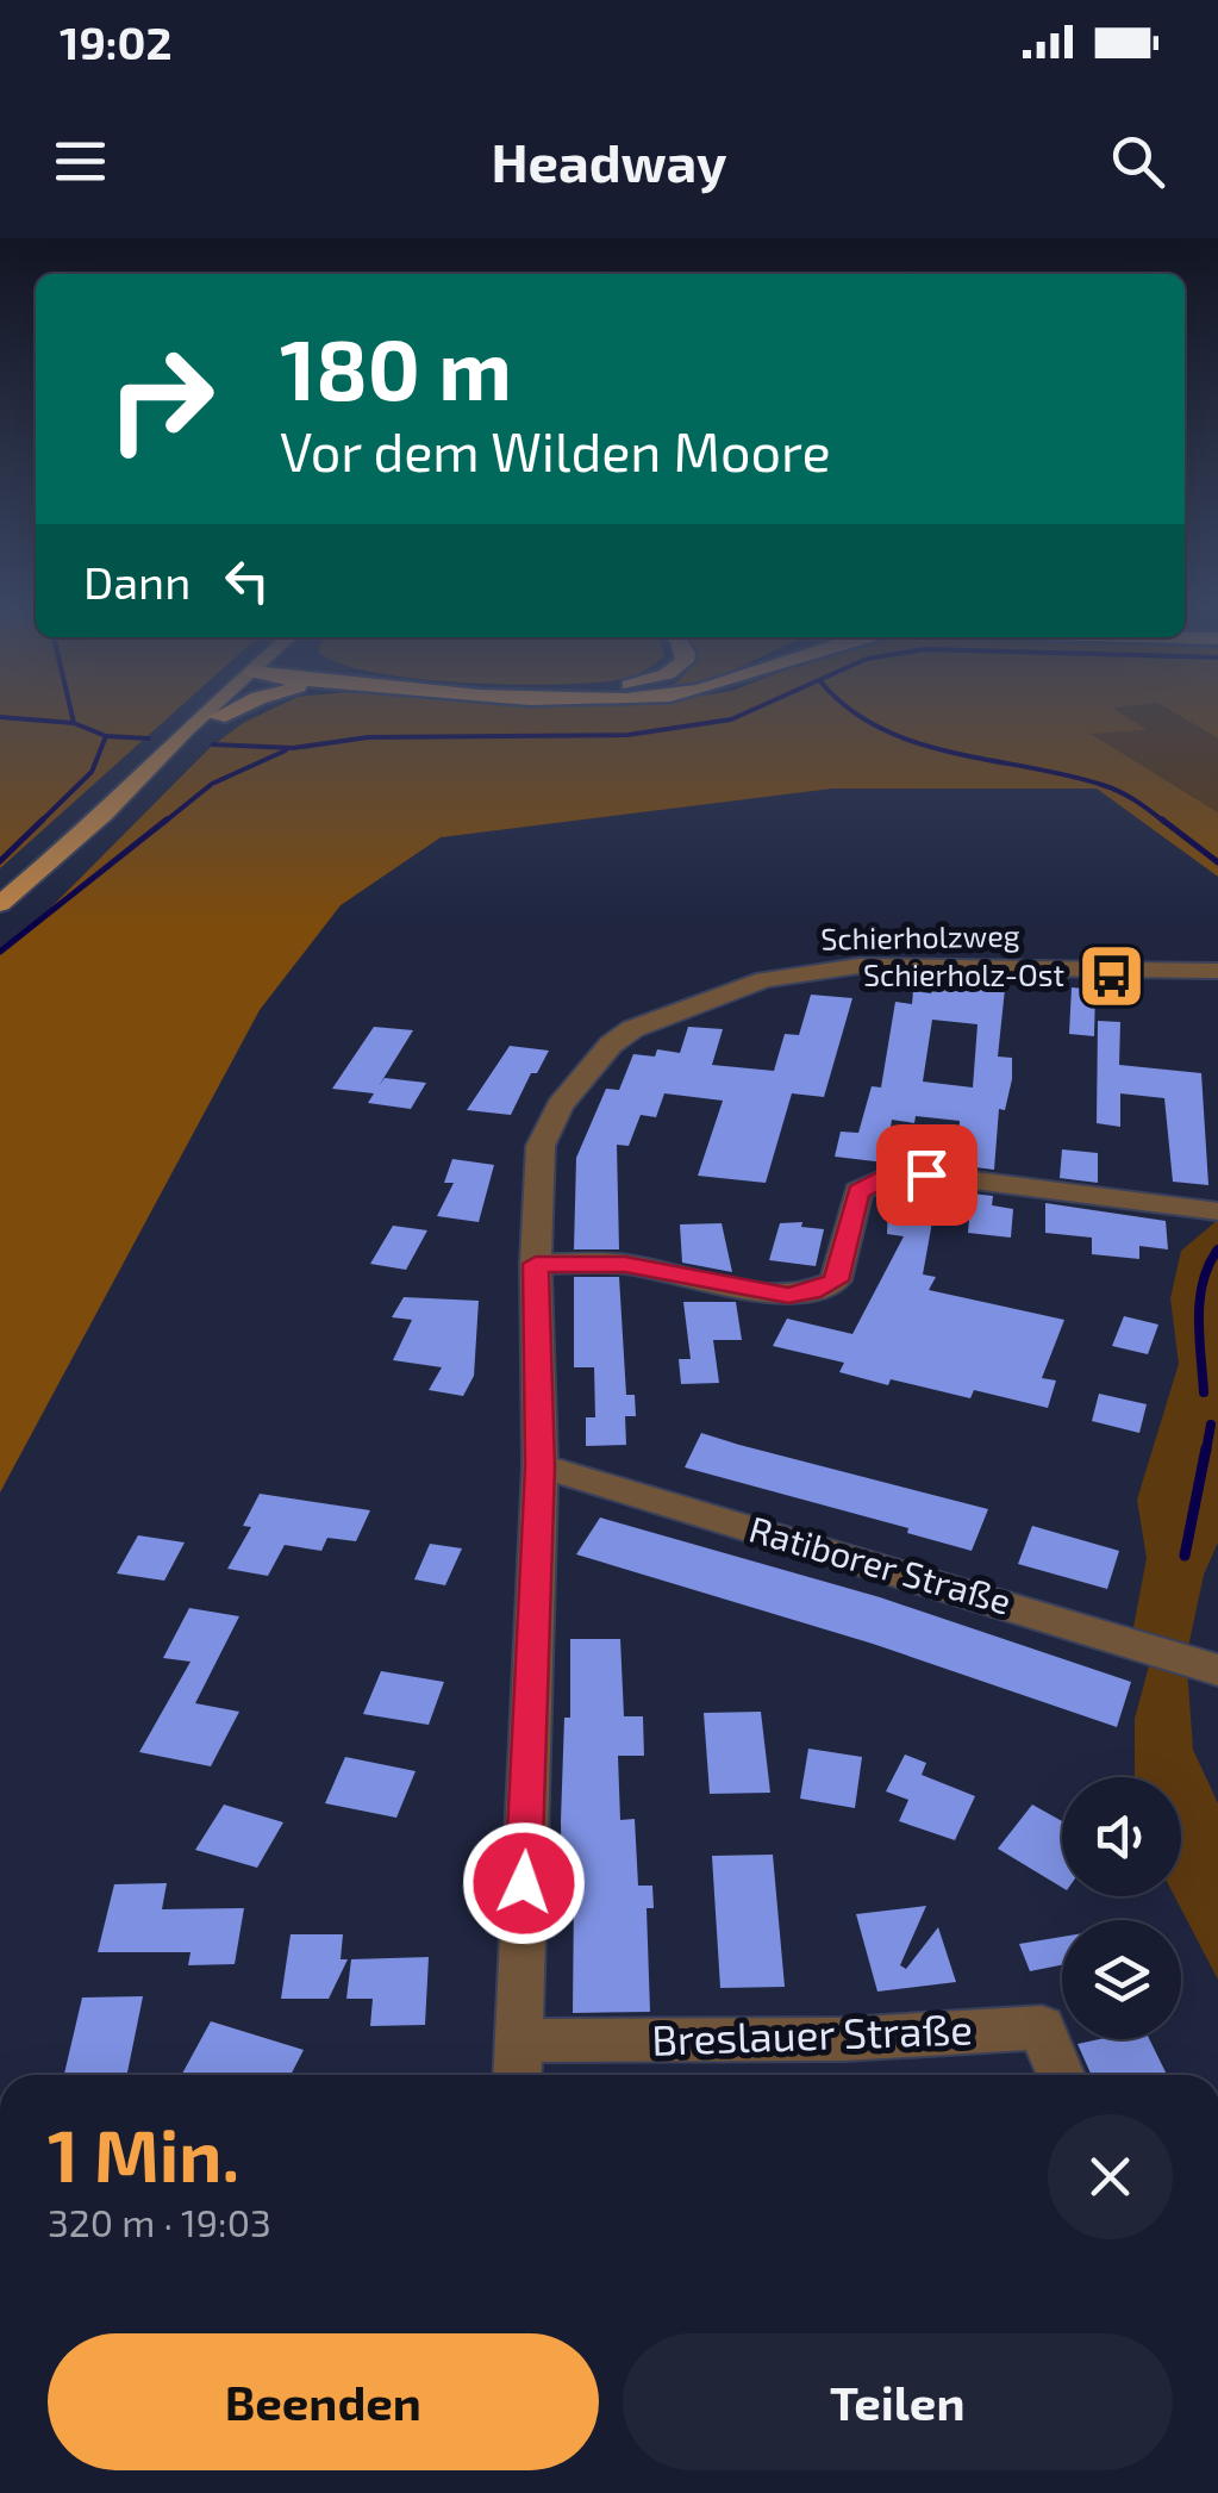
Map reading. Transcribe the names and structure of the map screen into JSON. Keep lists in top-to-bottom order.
{
  "streets": {
    "street": ["Schierholzweg", "Ratiborer Straße", "Breslauer Straße"]
  },
  "places": {
    "bus stop": ["Schierholz-Ost"]
  },
  "page": {
    "status": "19:02",
    "header": "Headway",
    "turn": ["180 m", "Vor dem Wilden Moore"],
    "then": "Dann",
    "heading": ["1 Min.", "320 m · 19:03"],
    "buttons": ["Beenden", "Teilen"]
  }
}
